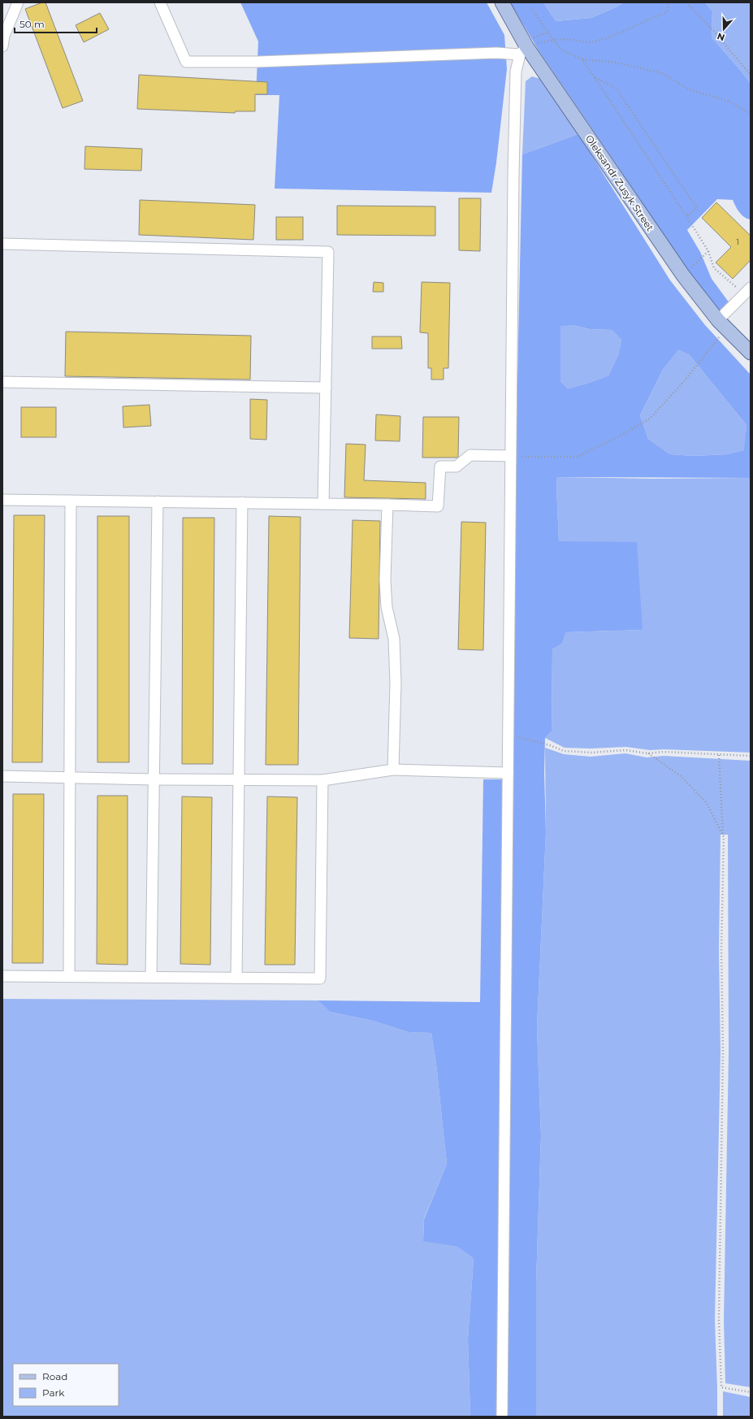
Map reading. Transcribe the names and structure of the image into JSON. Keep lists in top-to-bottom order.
{
  "streets": {
    "main road": ["Oleksandr Zusyk Street"]
  },
  "house_numbers": ["1"],
  "legend": ["Road", "Park"],
  "scale_bar": "50 m",
  "north": "bottom"
}
